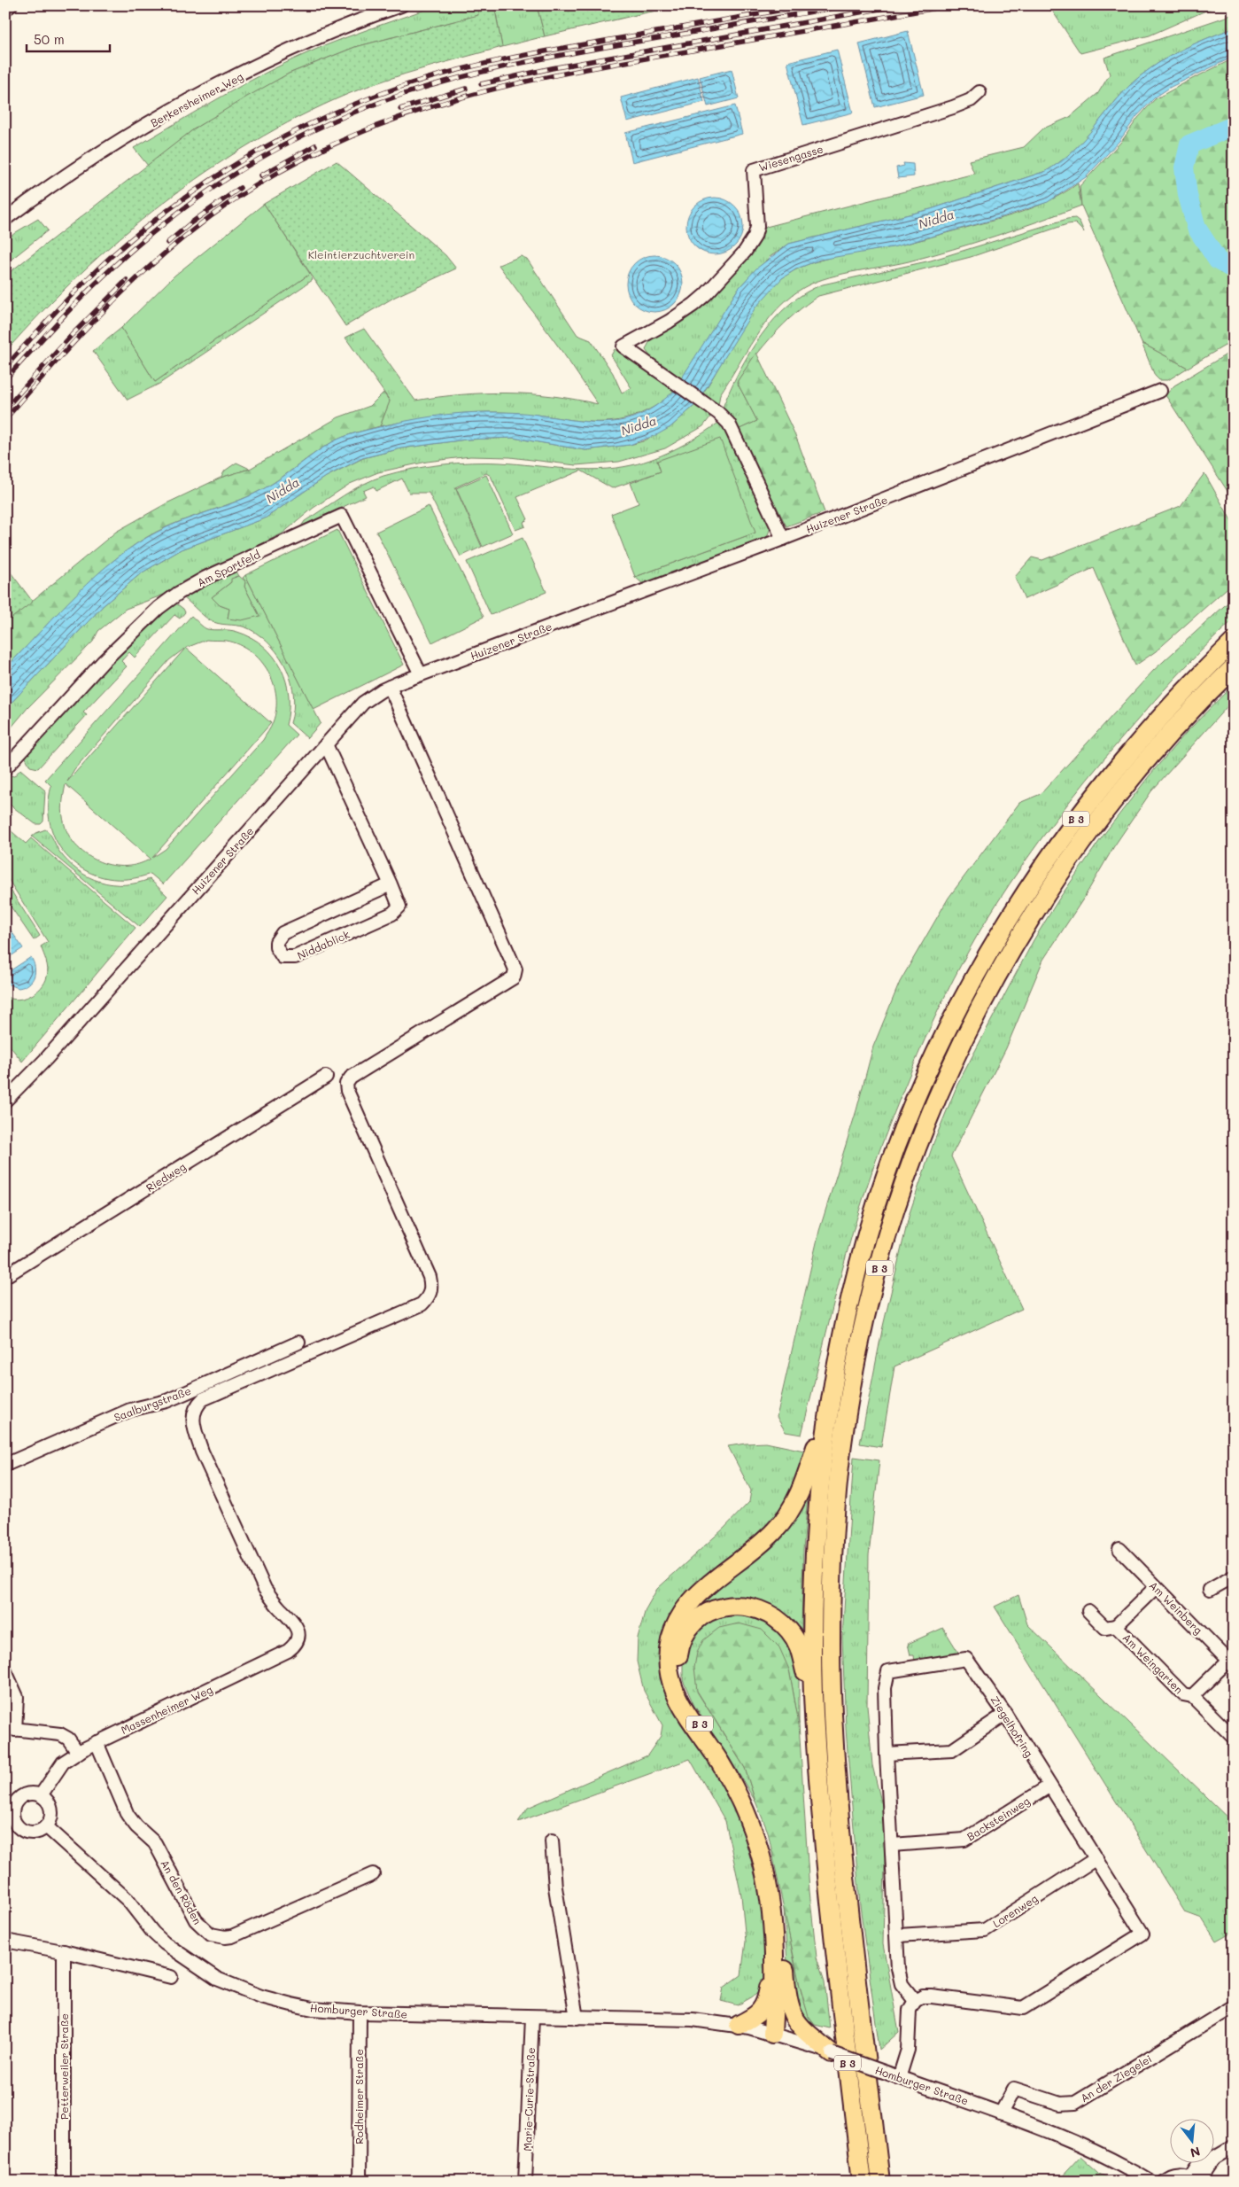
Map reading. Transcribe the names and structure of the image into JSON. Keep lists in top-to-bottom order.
{
  "streets": {
    "highway": ["B 3"],
    "street": [
      "Berkersheimer Weg",
      "Wiesengasse",
      "Huizener Straße",
      "Am Sportfeld",
      "Niddablick",
      "Riedweg",
      "Saalburgstraße",
      "Am Weinberg",
      "Am Weingarten",
      "Massenheimer Weg",
      "Ziegelhofring",
      "Backsteinweg",
      "An den Röden",
      "Lorenweg",
      "Homburger Straße",
      "Petterweiler Straße",
      "An der Ziegelei",
      "Rodheimer Straße",
      "Marie-Curie-Straße"
    ]
  },
  "crossings": [
    ["Wiesengasse", "Huizener Straße"],
    ["Huizener Straße", "Am Sportfeld"],
    ["Huizener Straße", "Niddablick"],
    ["Huizener Straße", "Massenheimer Weg"],
    ["B 3", "Homburger Straße"],
    ["Am Weinberg", "Am Weingarten"],
    ["Massenheimer Weg", "An den Röden"],
    ["Massenheimer Weg", "Homburger Straße"],
    ["Ziegelhofring", "Backsteinweg"],
    ["Ziegelhofring", "Lorenweg"],
    ["Homburger Straße", "An der Ziegelei"],
    ["Homburger Straße", "Rodheimer Straße"],
    ["Homburger Straße", "Marie-Curie-Straße"]
  ],
  "water": ["Nidda"],
  "parks": ["Kleintierzuchtverein"],
  "scale_bar": "50 m",
  "north": "bottom"
}
